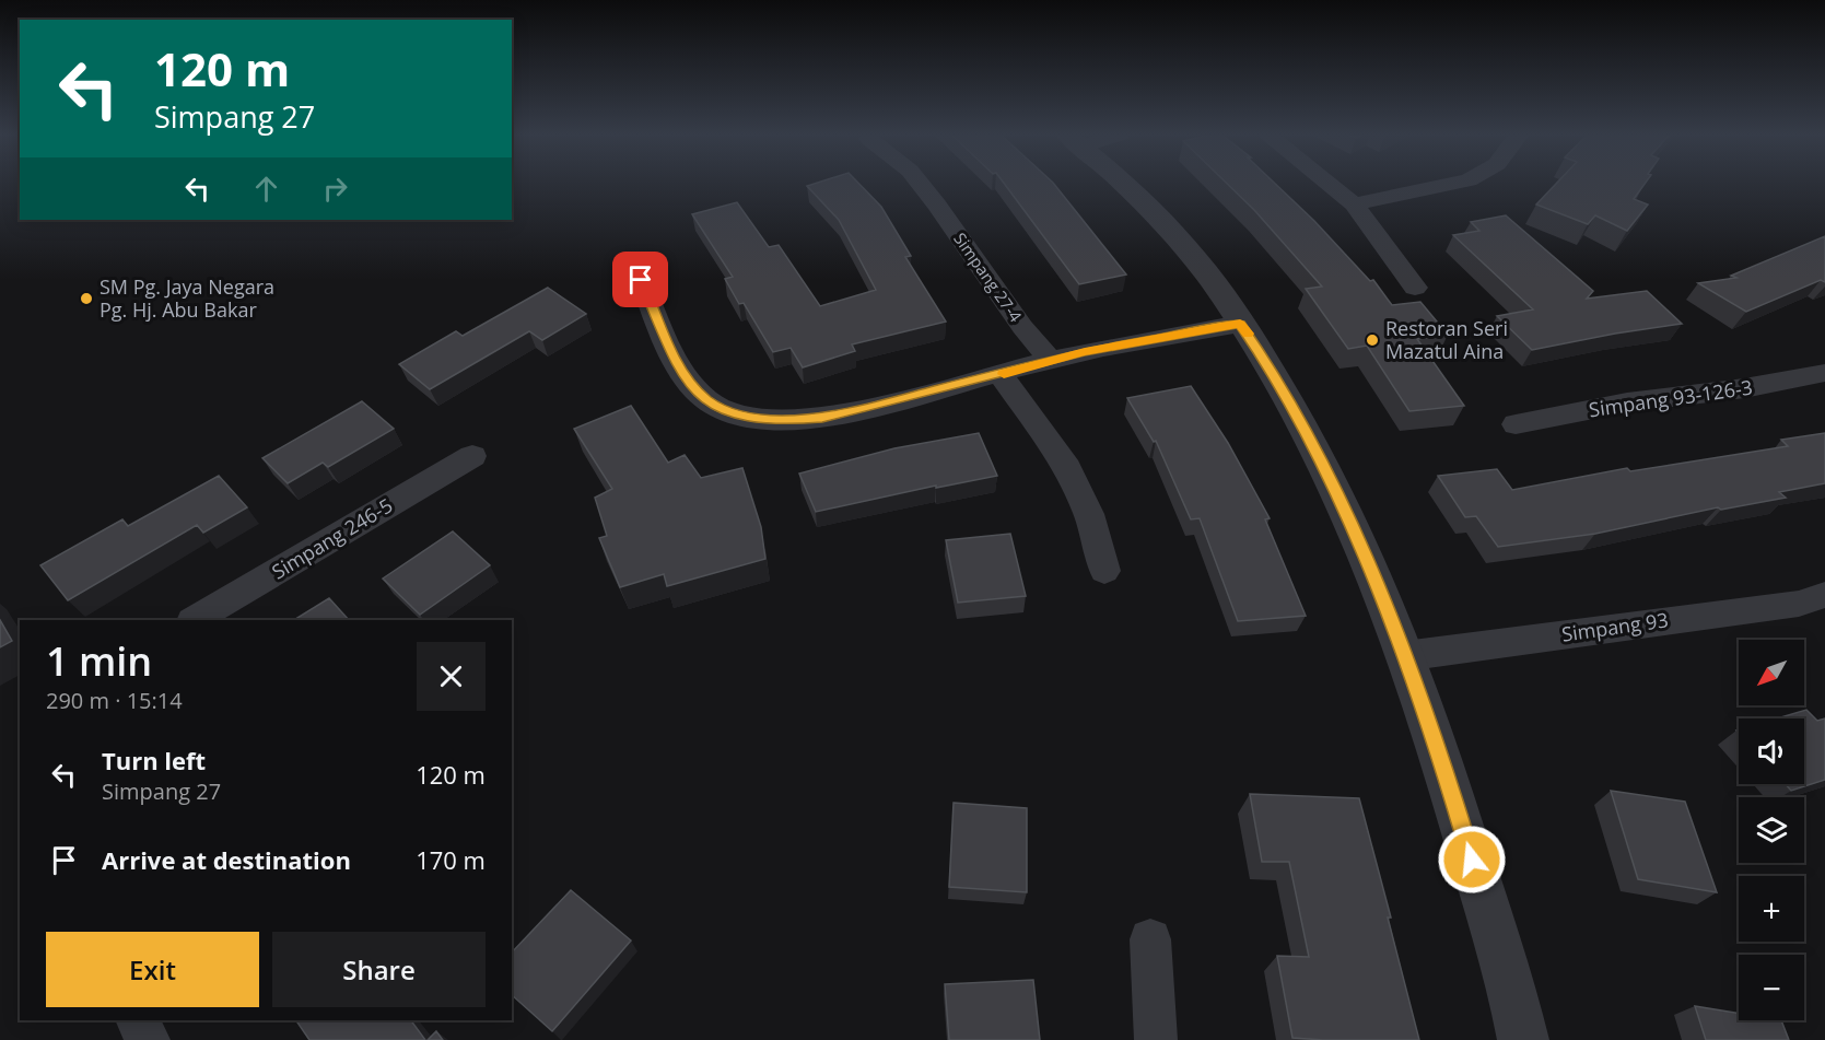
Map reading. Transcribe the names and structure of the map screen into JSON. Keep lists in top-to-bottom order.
{
  "streets": {
    "street": [
      "Simpang 27-4",
      "Simpang 93-126-3",
      "Simpang 246-5",
      "Simpang 93"
    ]
  },
  "places": ["SM Pg. Jaya Negara Pg. Hj. Abu Bakar", "Restoran Seri Mazatul Aina"],
  "north": "bottom left",
  "page": {
    "turn": ["120 m", "Simpang 27"],
    "heading": ["1 min", "290 m · 15:14"],
    "map_buttons": ["+", "−"],
    "list": [
      {
        "name": "Turn left",
        "note": "Simpang 27",
        "value": "120 m"
      },
      {
        "name": "Arrive at destination",
        "value": "170 m"
      }
    ],
    "buttons": ["Exit", "Share"]
  }
}
